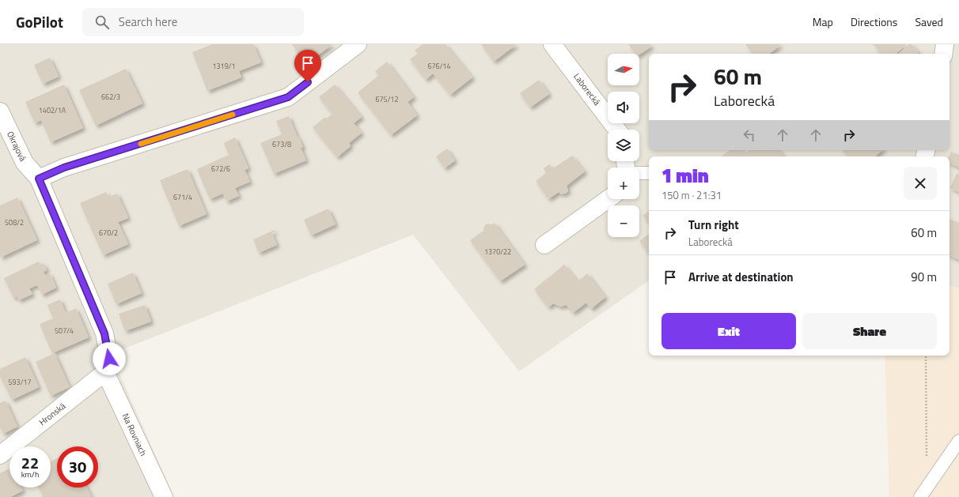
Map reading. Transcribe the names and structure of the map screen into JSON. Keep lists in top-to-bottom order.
{
  "streets": {
    "street": [
      "Laborecká",
      "Okrajová",
      "Hronská",
      "Na Rovniach"
    ]
  },
  "crossings": [
    ["Okrajová", "Hronská"],
    ["Okrajová", "Na Rovniach"],
    ["Hronská", "Na Rovniach"]
  ],
  "house_numbers": [
    "1319/1",
    "676/14",
    "662/3",
    "675/12",
    "1402/1A",
    "673/8",
    "672/6",
    "671/4",
    "508/2",
    "670/2",
    "1370/22",
    "507/4",
    "593/17"
  ],
  "north": "right",
  "page": {
    "header": "GoPilot",
    "search": "Search here",
    "nav": ["Map", "Directions", "Saved"],
    "map_buttons": ["+", "−"],
    "turn": ["60 m", "Laborecká"],
    "heading": ["1 min", "150 m · 21:31"],
    "list": [
      {
        "name": "Turn right",
        "note": "Laborecká",
        "value": "60 m"
      },
      {
        "name": "Arrive at destination",
        "value": "90 m"
      }
    ],
    "buttons": ["Exit", "Share"],
    "speed": "22 km/h",
    "limit": "30"
  }
}
